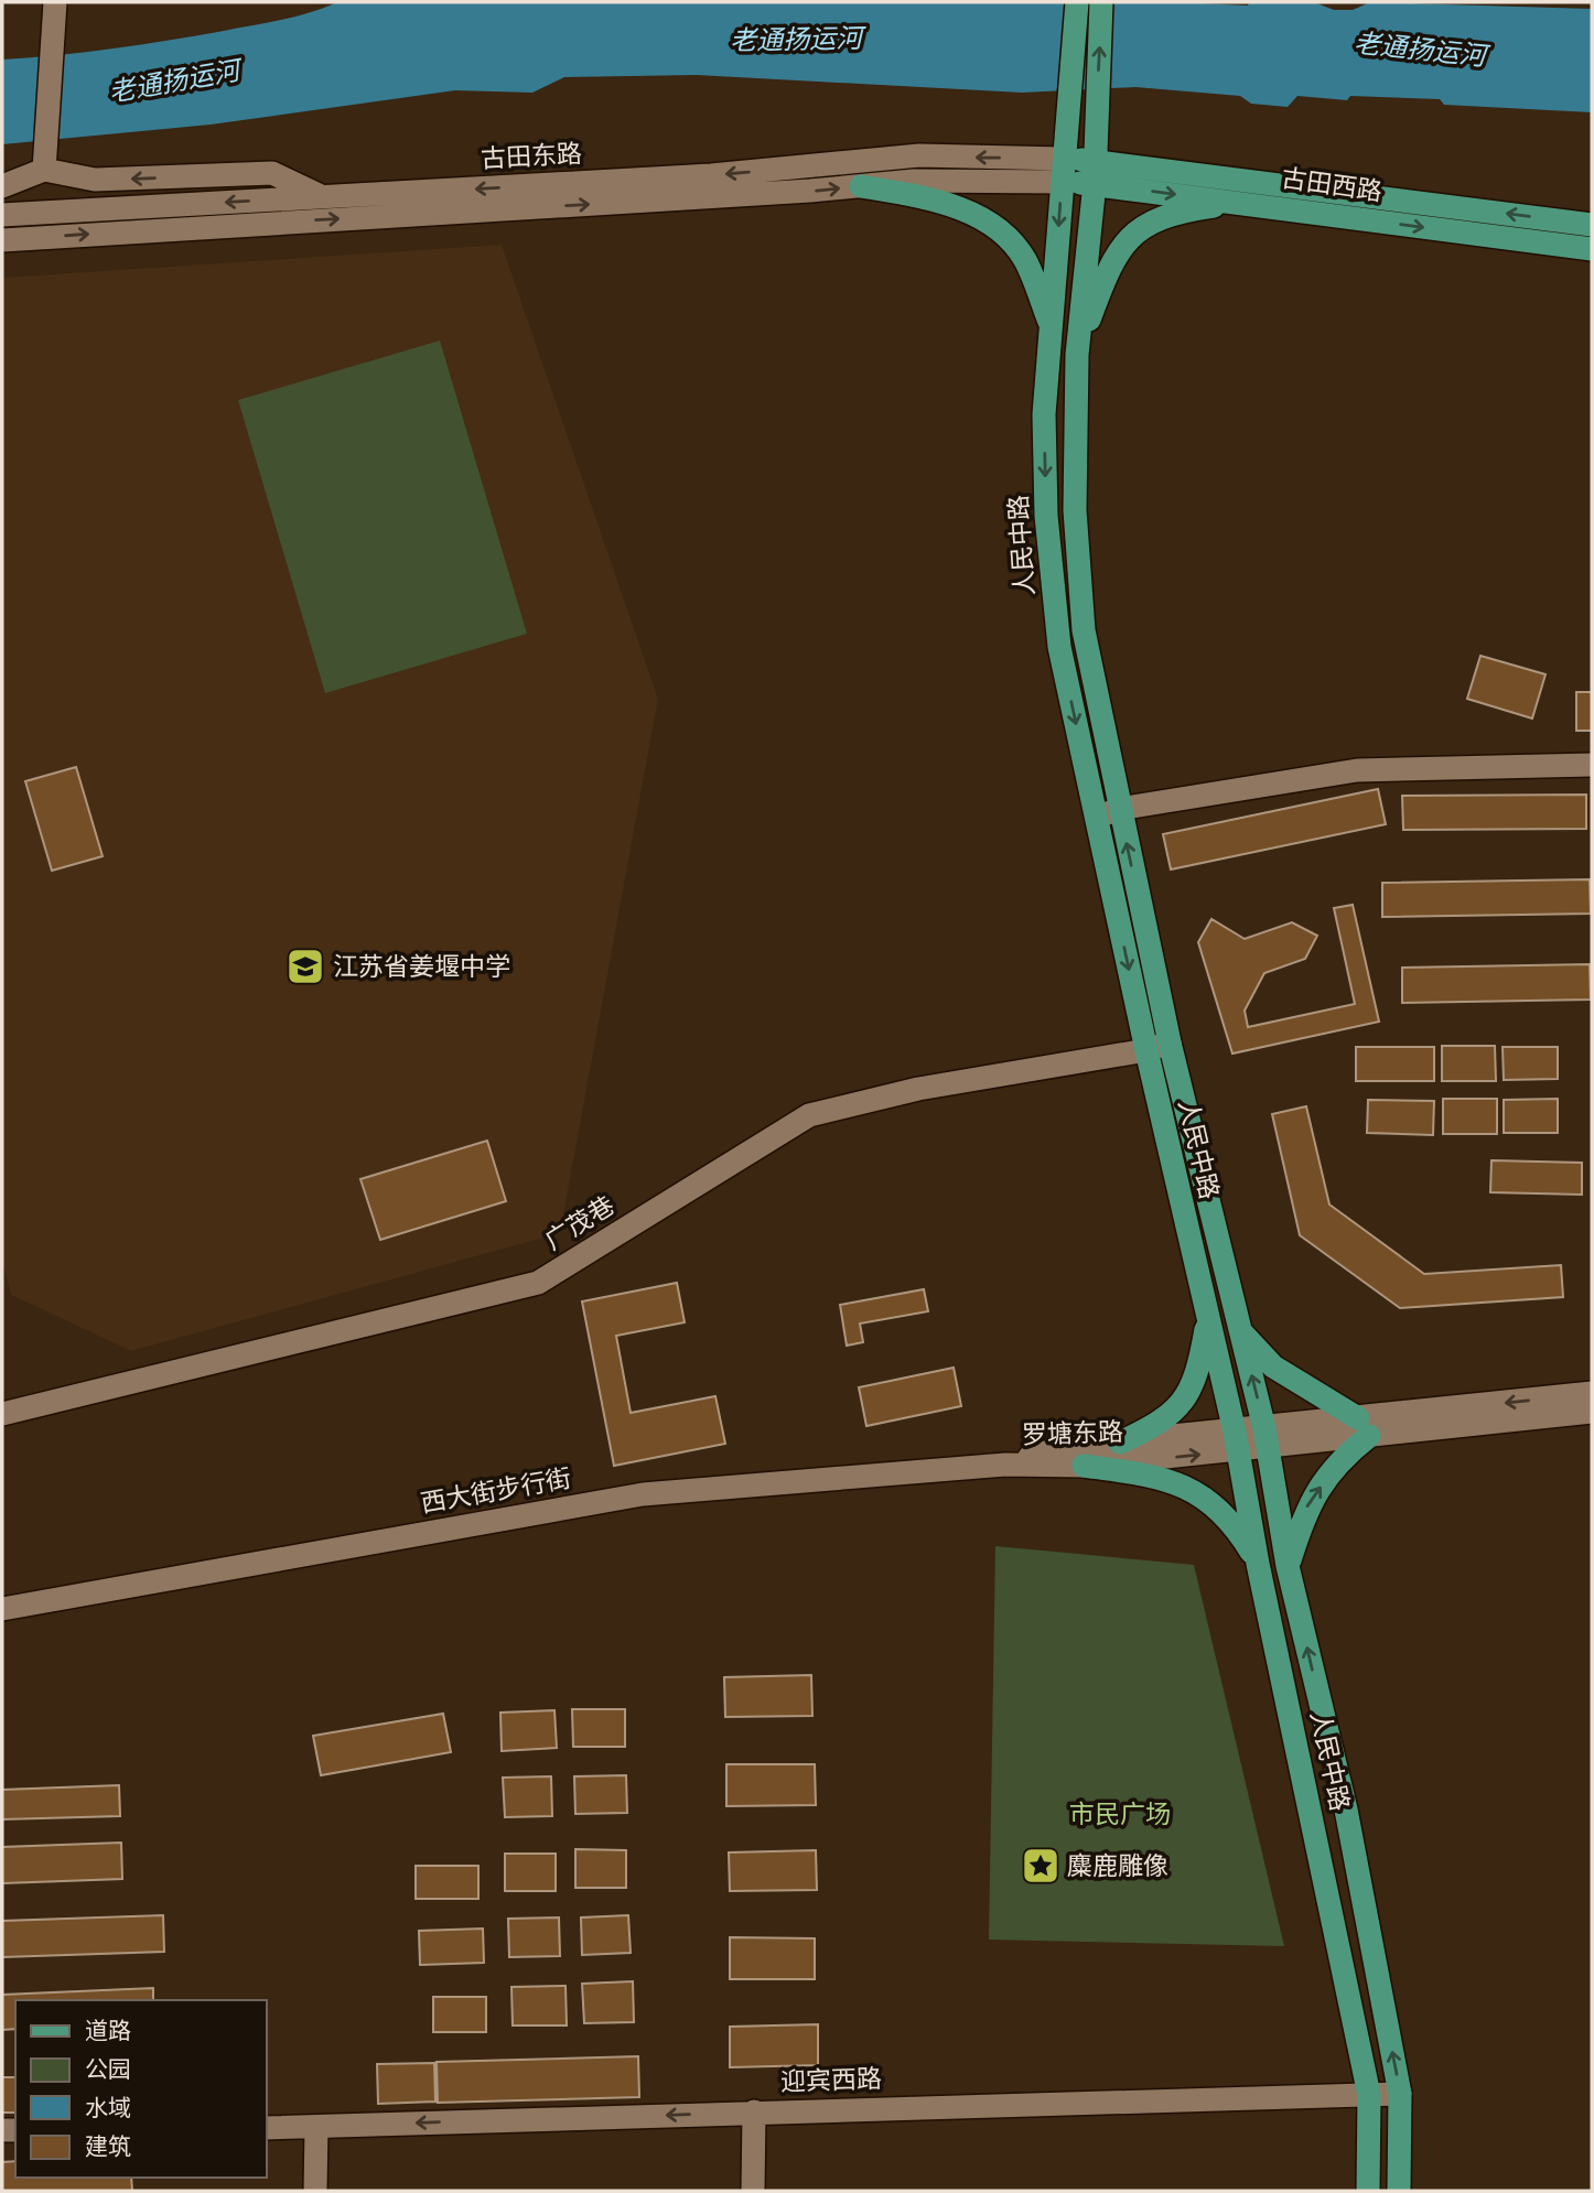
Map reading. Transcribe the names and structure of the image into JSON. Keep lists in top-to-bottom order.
{
  "streets": {
    "main road": ["古田西路", "人民中路"],
    "street": [
      "古田东路",
      "广茂巷",
      "罗塘东路",
      "西大街步行街",
      "迎宾西路"
    ]
  },
  "crossings": [
    ["古田东路", "古田西路"],
    ["古田东路", "人民中路"],
    ["古田西路", "人民中路"],
    ["人民中路", "广茂巷"],
    ["人民中路", "罗塘东路"],
    ["人民中路", "迎宾西路"],
    ["罗塘东路", "西大街步行街"]
  ],
  "one_way": ["迎宾西路"],
  "water": ["老通扬运河"],
  "parks": ["市民广场"],
  "places": {
    "school or university": ["江苏省姜堰中学"],
    "place": ["麋鹿雕像"]
  },
  "legend": [
    "道路",
    "公园",
    "水域",
    "建筑"
  ]
}
